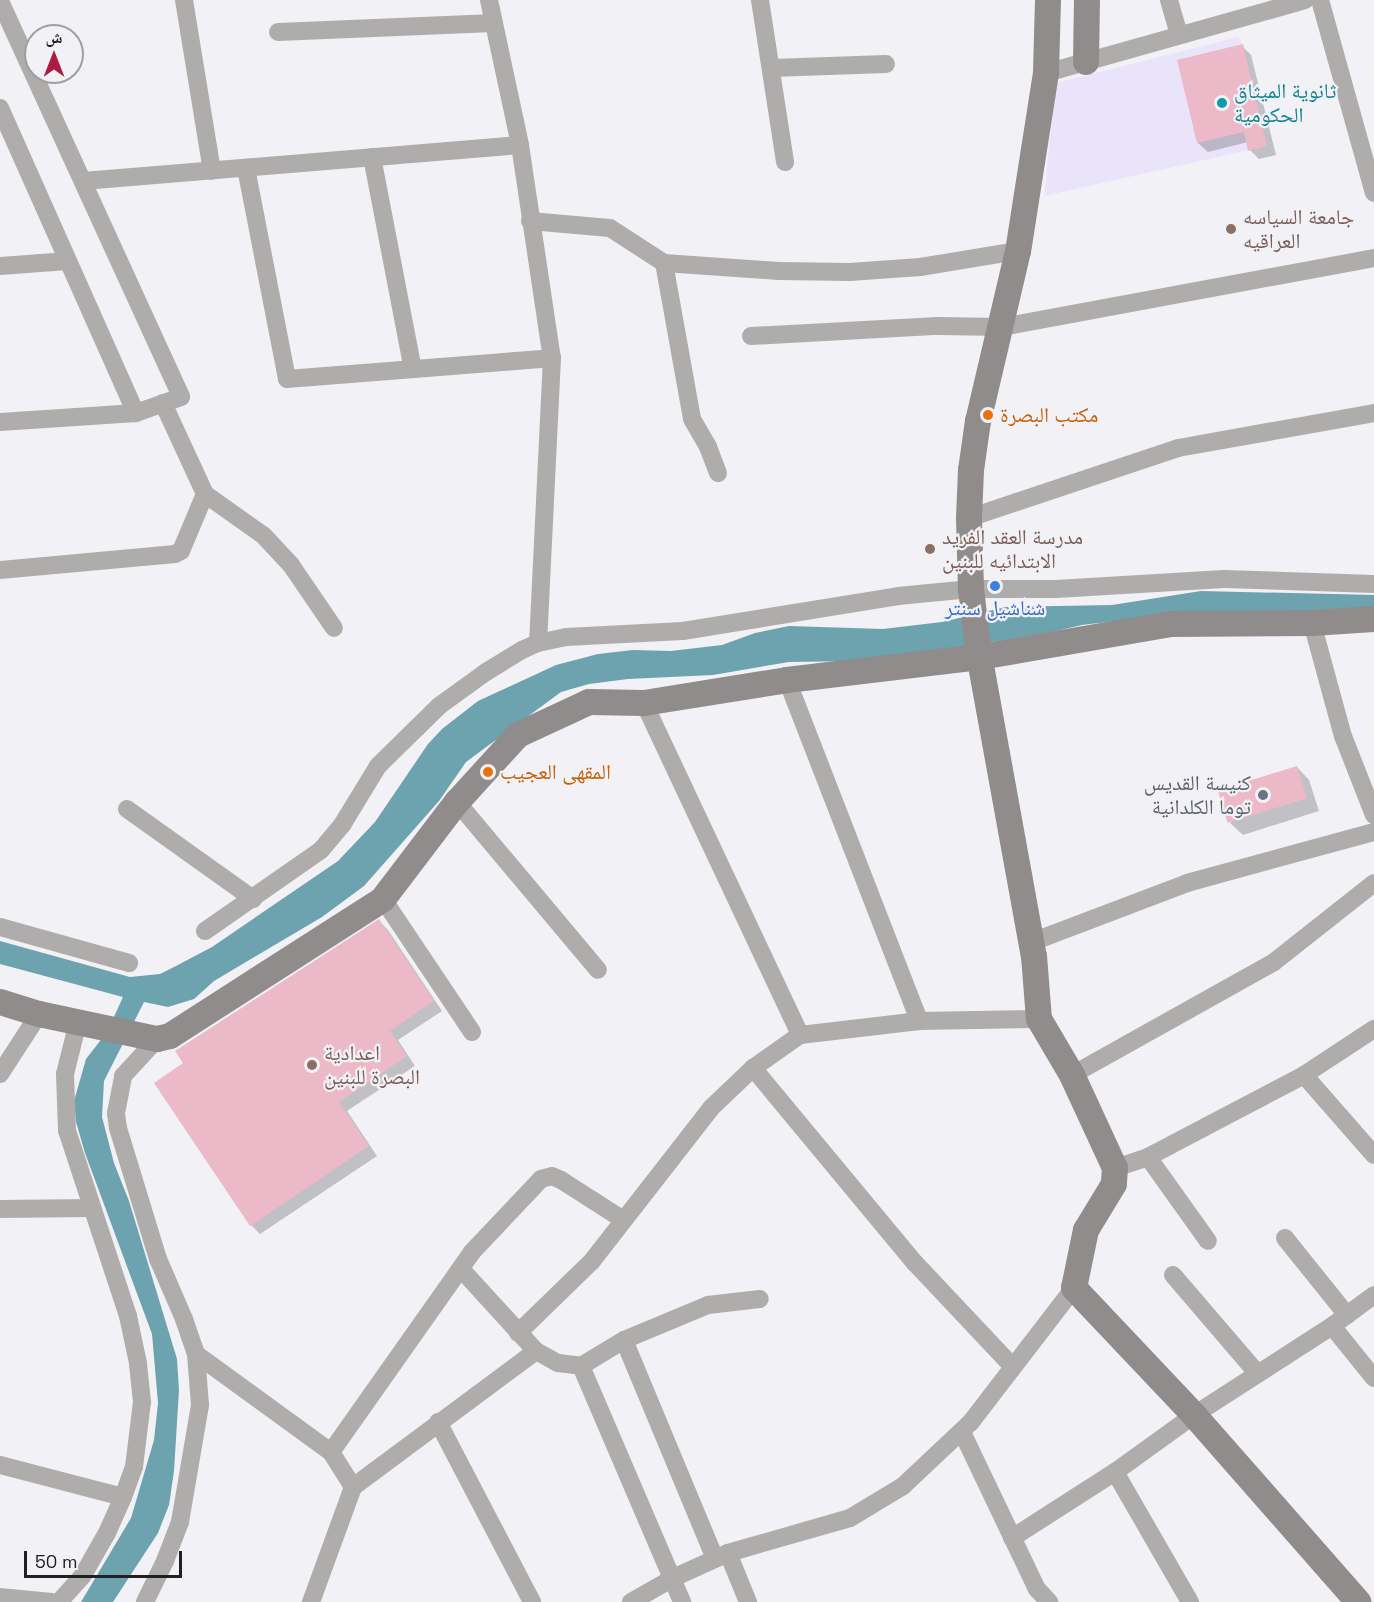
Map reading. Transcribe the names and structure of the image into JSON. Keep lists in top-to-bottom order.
{
  "places": [
    "ثانوية الميثاق الحكومية",
    "جامعة السياسه العراقيه",
    "مكتب البصرة",
    "مدرسة العقد الفريد الابتدائيه للبنين",
    "شناشيل سنتر",
    "المقهى العجيب",
    "كنيسة القديس توما الكلدانية",
    "اعدادية البصرة للبنين"
  ],
  "scale_bar": "50 m",
  "north": "top"
}
